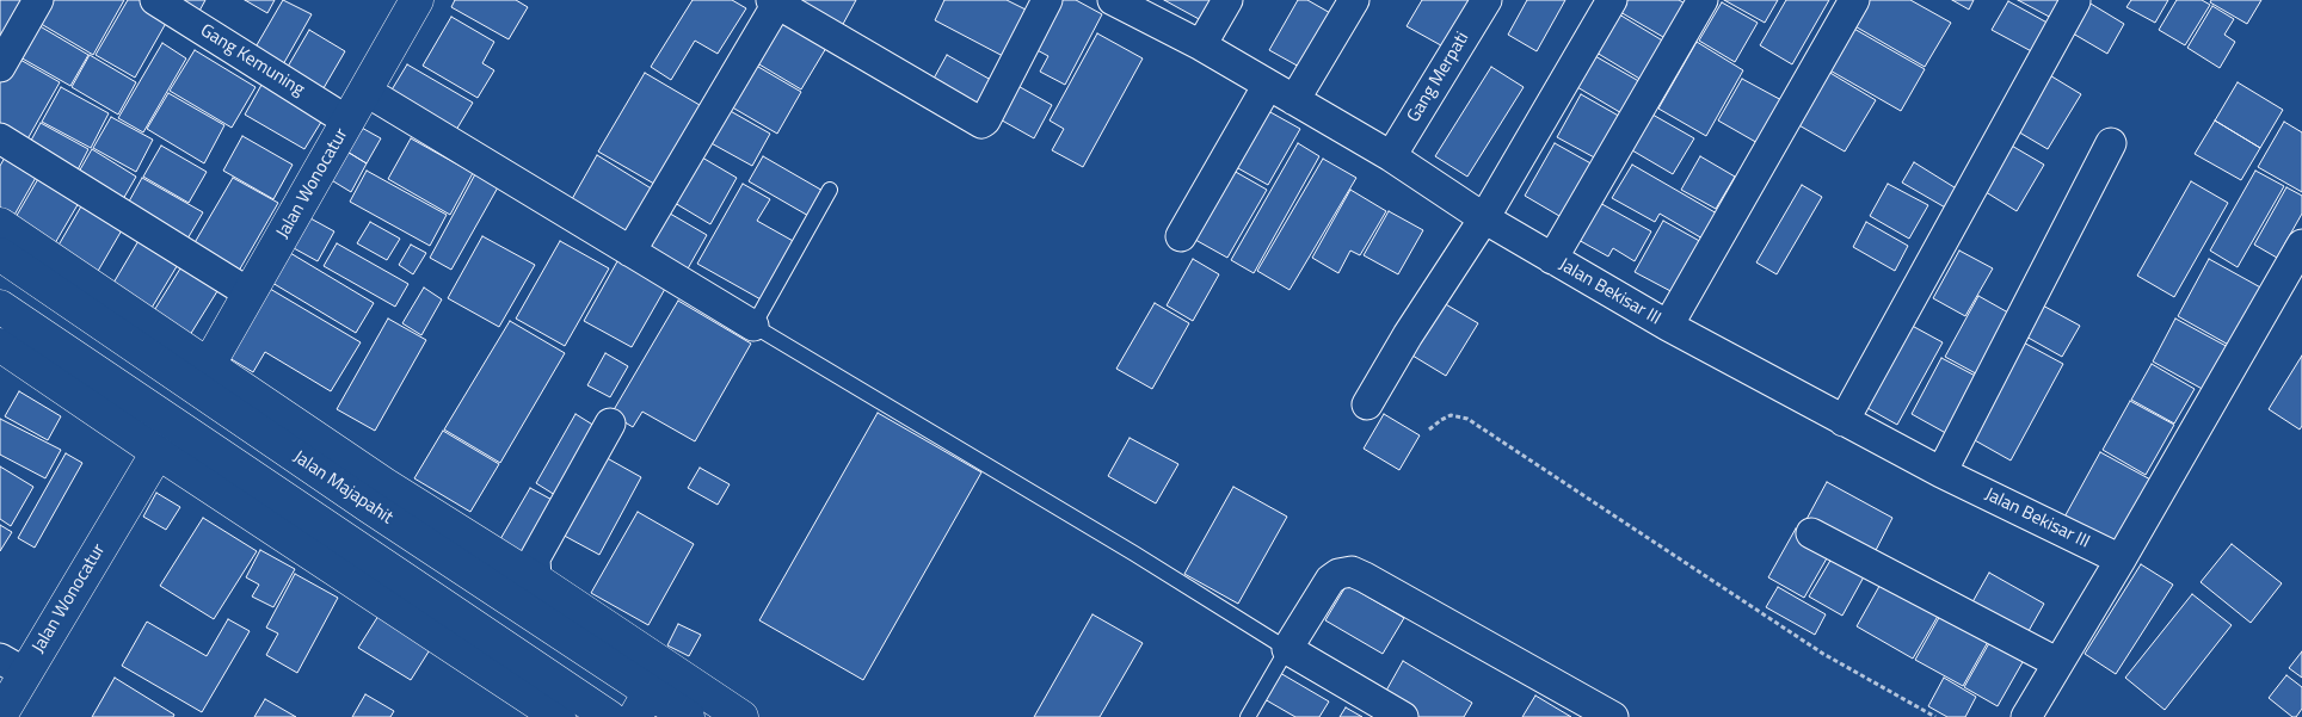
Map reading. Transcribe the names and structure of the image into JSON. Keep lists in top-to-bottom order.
{
  "streets": {
    "main road": ["Jalan Wonocatur", "Jalan Majapahit"],
    "street": ["Gang Kemuning", "Gang Merpati", "Jalan Bekisar III"]
  },
  "crossings": [
    ["Gang Kemuning", "Jalan Wonocatur"],
    ["Gang Merpati", "Jalan Bekisar III"]
  ]
}
